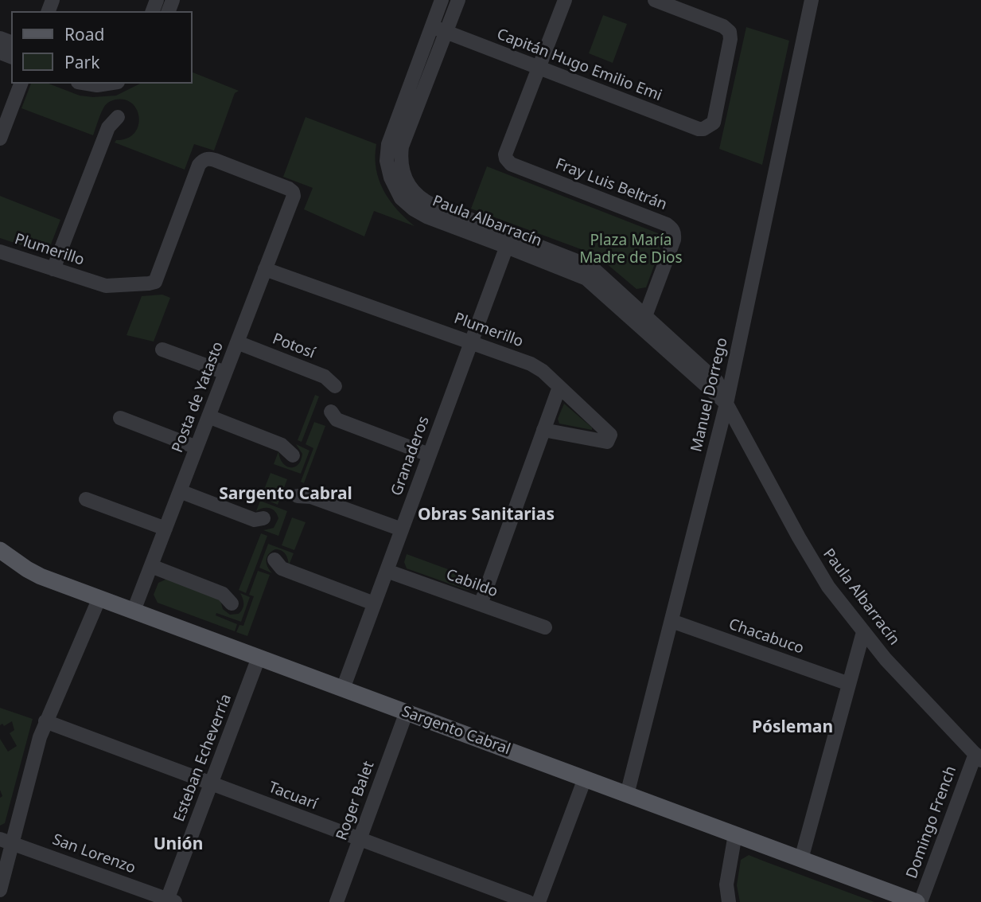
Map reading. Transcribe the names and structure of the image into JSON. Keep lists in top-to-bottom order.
{
  "streets": {
    "main road": ["Sargento Cabral"],
    "street": [
      "Capitán Hugo Emilio Emi",
      "Fray Luis Beltrán",
      "Paula Albarracín",
      "Plumerillo",
      "Potosí",
      "Manuel Dorrego",
      "Posta de Yatasto",
      "Granaderos",
      "Cabildo",
      "Chacabuco",
      "Esteban Echeverría",
      "Tacuarí",
      "Roger Balet",
      "Domingo French",
      "San Lorenzo"
    ]
  },
  "crossings": [
    ["Capitán Hugo Emilio Emi", "Fray Luis Beltrán"],
    ["Capitán Hugo Emilio Emi", "Paula Albarracín"],
    ["Fray Luis Beltrán", "Paula Albarracín"],
    ["Paula Albarracín", "Manuel Dorrego"],
    ["Paula Albarracín", "Granaderos"],
    ["Paula Albarracín", "Domingo French"],
    ["Plumerillo", "Posta de Yatasto"],
    ["Plumerillo", "Granaderos"],
    ["Potosí", "Posta de Yatasto"],
    ["Manuel Dorrego", "Chacabuco"],
    ["Manuel Dorrego", "Sargento Cabral"],
    ["Posta de Yatasto", "Sargento Cabral"],
    ["Granaderos", "Cabildo"],
    ["Granaderos", "Sargento Cabral"],
    ["Sargento Cabral", "Esteban Echeverría"],
    ["Sargento Cabral", "Roger Balet"],
    ["Sargento Cabral", "Domingo French"],
    ["Esteban Echeverría", "Tacuarí"],
    ["Esteban Echeverría", "San Lorenzo"],
    ["Tacuarí", "Roger Balet"]
  ],
  "districts": [
    "Sargento Cabral",
    "Obras Sanitarias",
    "Pósleman",
    "Unión"
  ],
  "parks": ["Plaza María Madre de Dios"],
  "legend": ["Road", "Park"]
}
